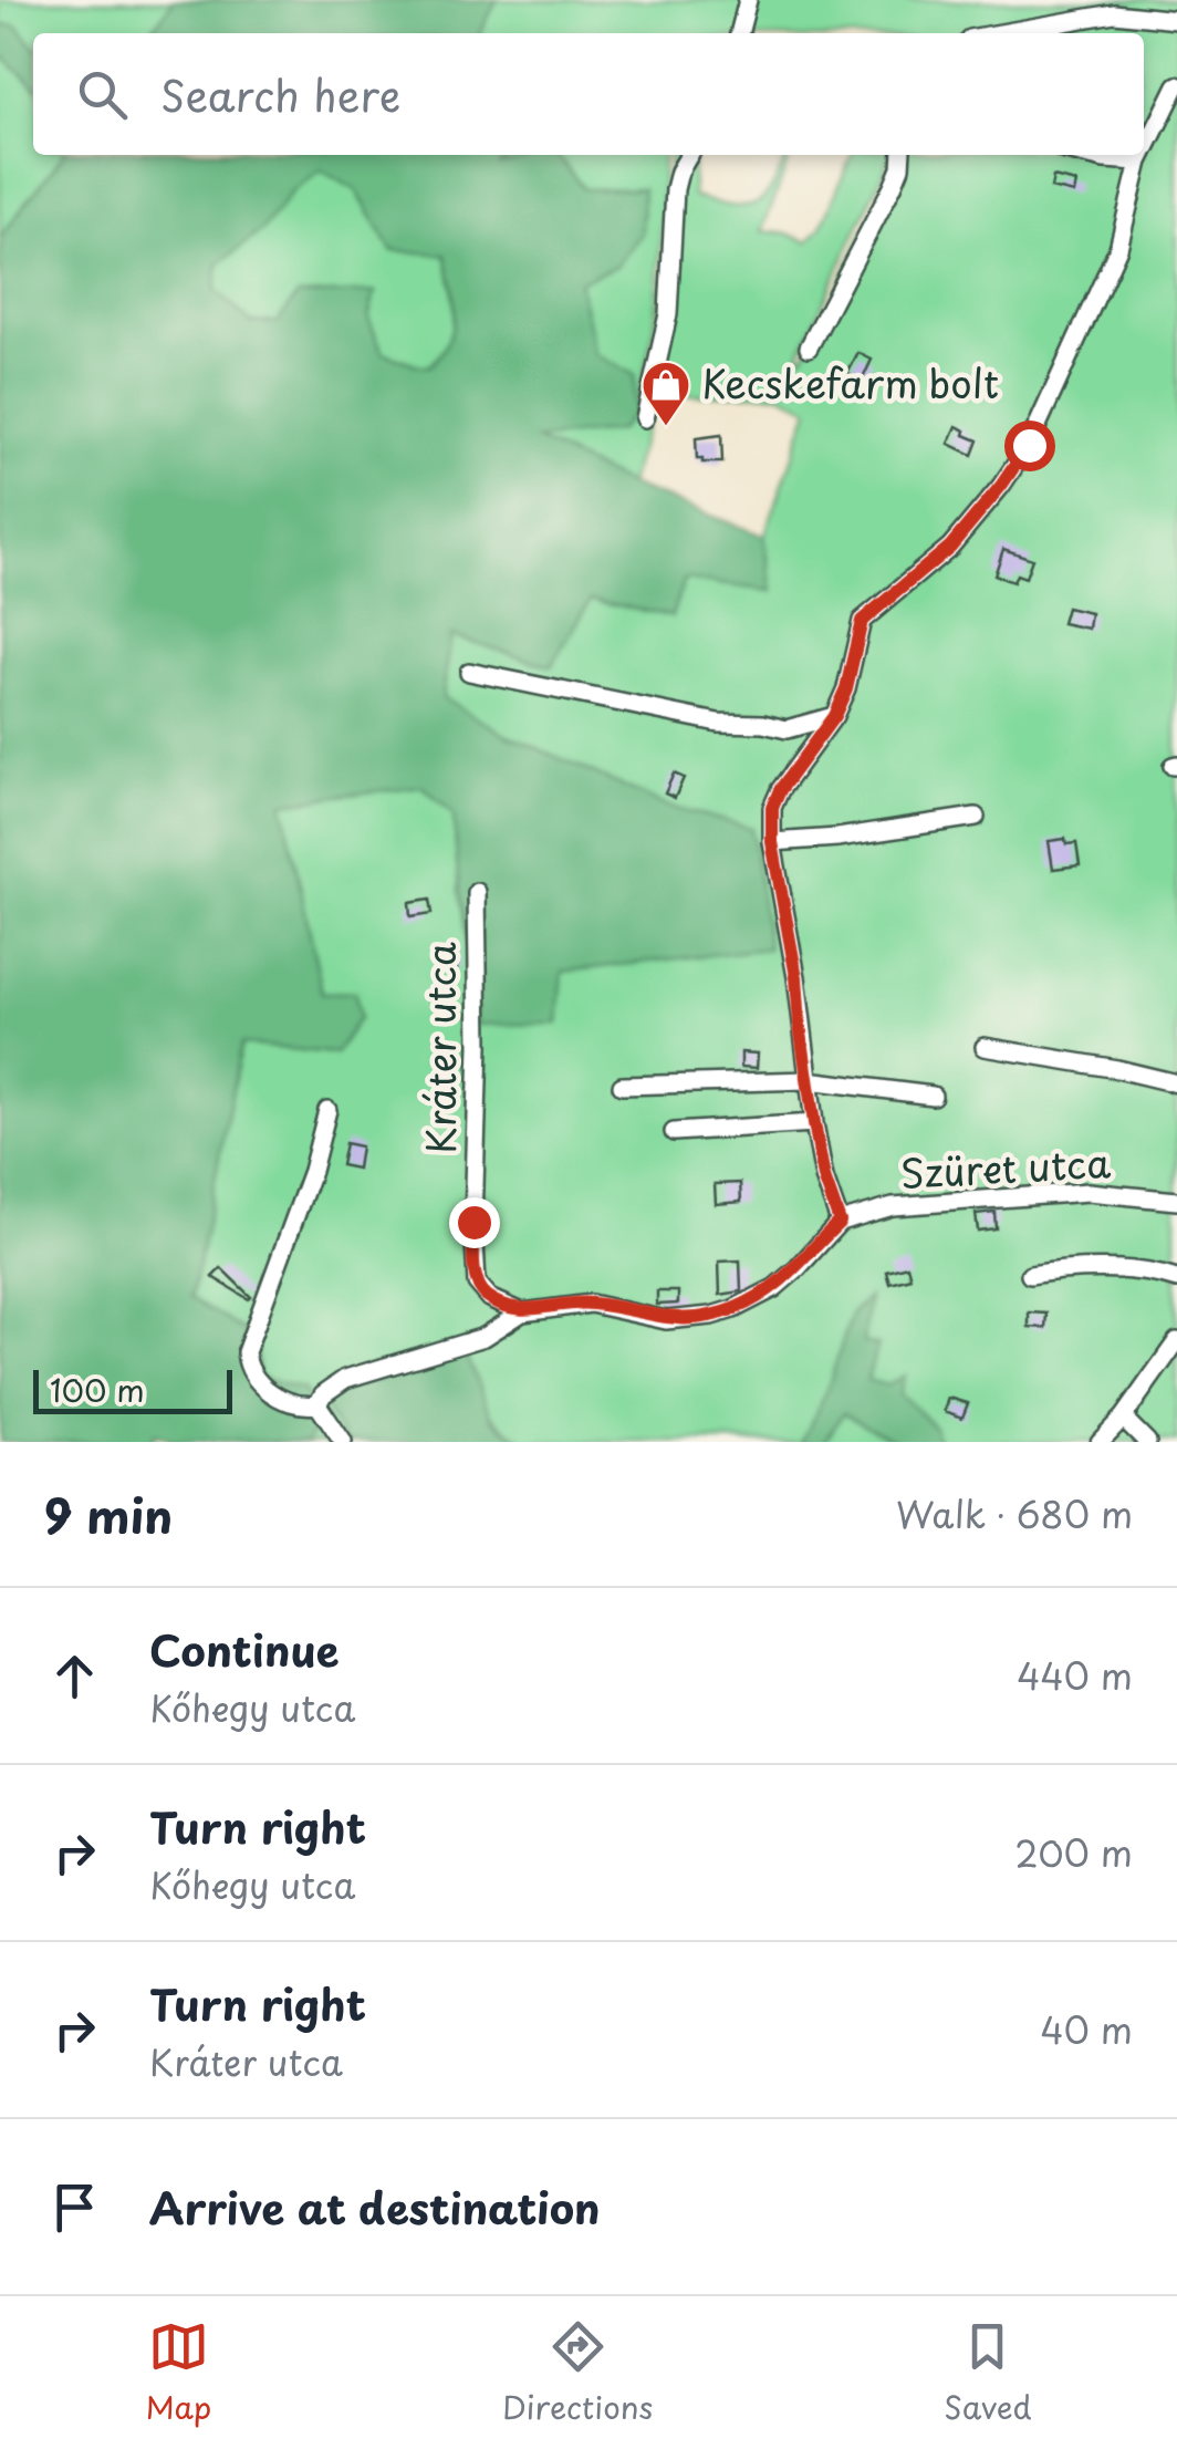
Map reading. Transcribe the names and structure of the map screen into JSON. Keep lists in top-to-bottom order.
{
  "streets": {
    "street": ["Kráter utca", "Szüret utca"]
  },
  "places": {
    "shop": ["Kecskefarm bolt"]
  },
  "scale_bar": "100 m",
  "page": {
    "search": "Search here",
    "scale": "100 m",
    "heading": ["9 min", "Walk · 680 m"],
    "list": [
      ["Continue", "Kőhegy utca", "440 m"],
      ["Turn right", "Kőhegy utca", "200 m"],
      ["Turn right", "Kráter utca", "40 m"],
      "Arrive at destination"
    ],
    "nav": ["Map", "Directions", "Saved"]
  }
}
